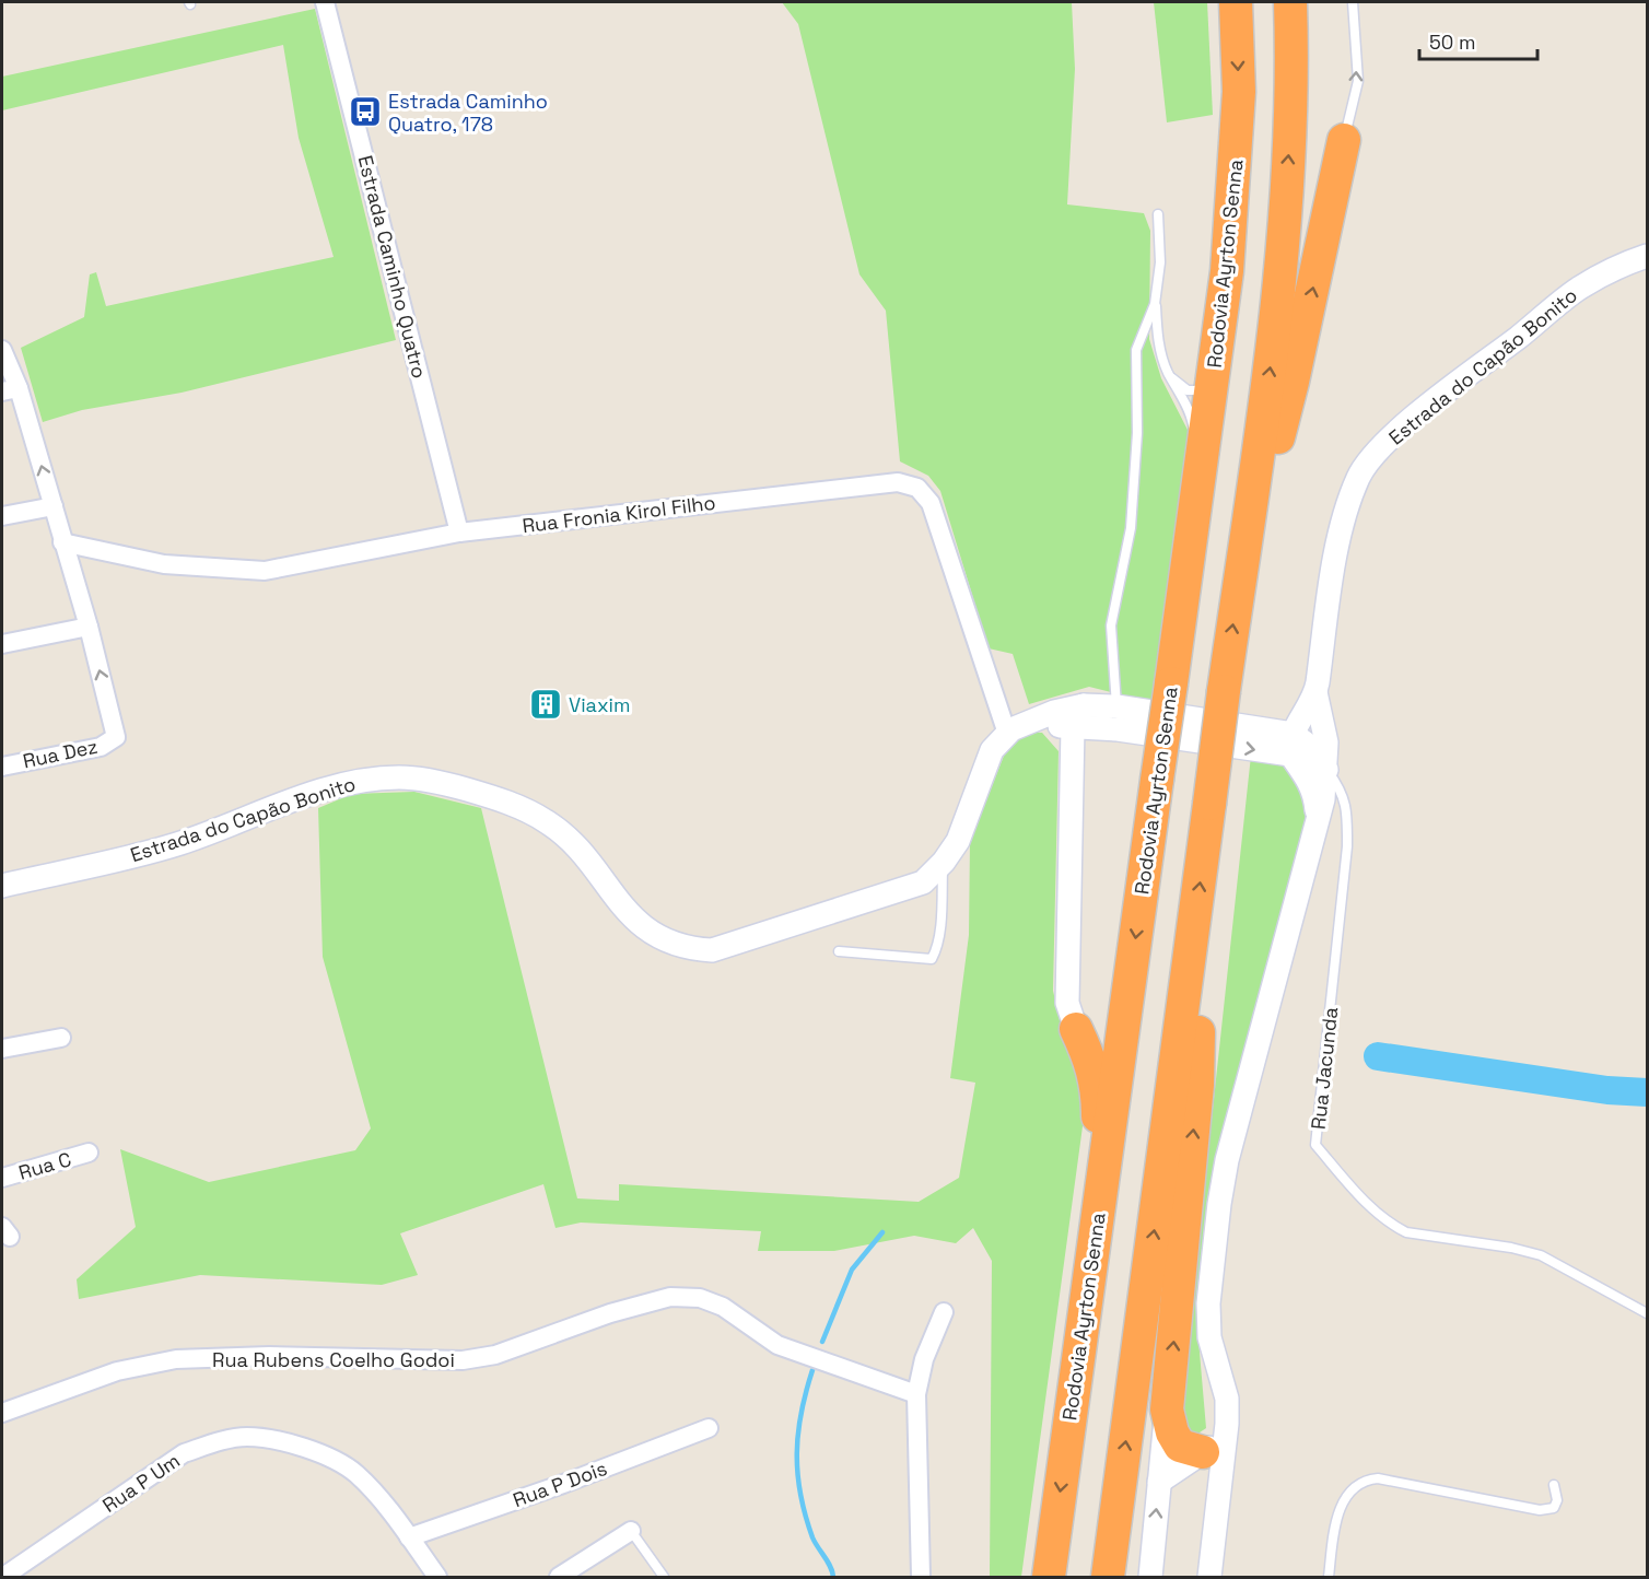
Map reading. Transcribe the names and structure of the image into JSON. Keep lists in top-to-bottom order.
{
  "streets": {
    "highway": ["Rodovia Ayrton Senna"],
    "street": [
      "Estrada Caminho Quatro",
      "Estrada do Capão Bonito",
      "Rua Fronia Kirol Filho",
      "Rua Dez",
      "Rua C",
      "Rua Rubens Coelho Godoi",
      "Rua P Um",
      "Rua P Dois"
    ],
    "lane": ["Rua Jacunda"]
  },
  "crossings": [
    ["Estrada Caminho Quatro", "Rua Fronia Kirol Filho"],
    ["Estrada do Capão Bonito", "Rua Fronia Kirol Filho"],
    ["Rua P Um", "Rua P Dois"]
  ],
  "places": {
    "bus stop": ["Estrada Caminho Quatro, 178"],
    "building": ["Viaxim"]
  },
  "scale_bar": "50 m"
}
